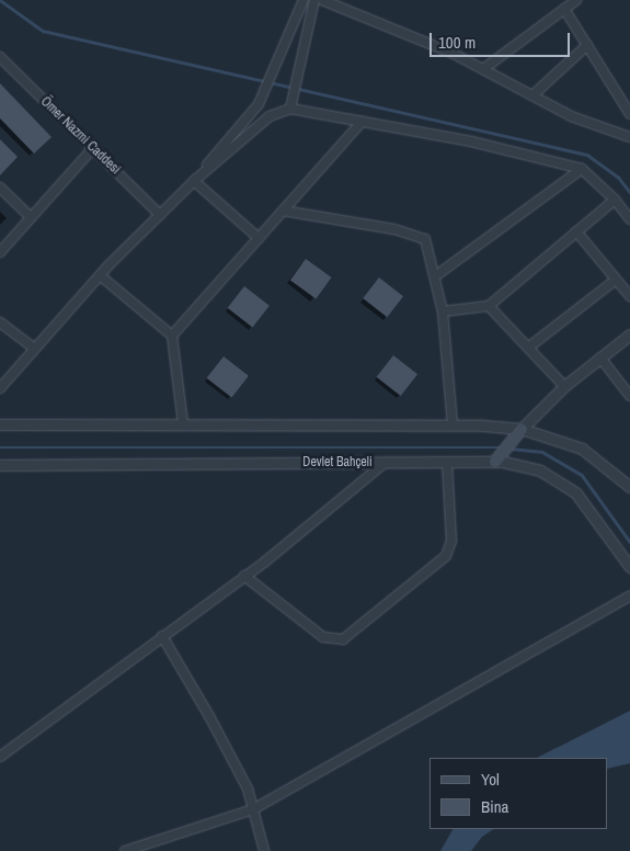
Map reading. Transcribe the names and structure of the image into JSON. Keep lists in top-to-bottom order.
{
  "streets": {
    "street": ["Ömer Nazmi Caddesi", "Devlet Bahçeli"]
  },
  "legend": ["Yol", "Bina"],
  "scale_bar": "100 m"
}
